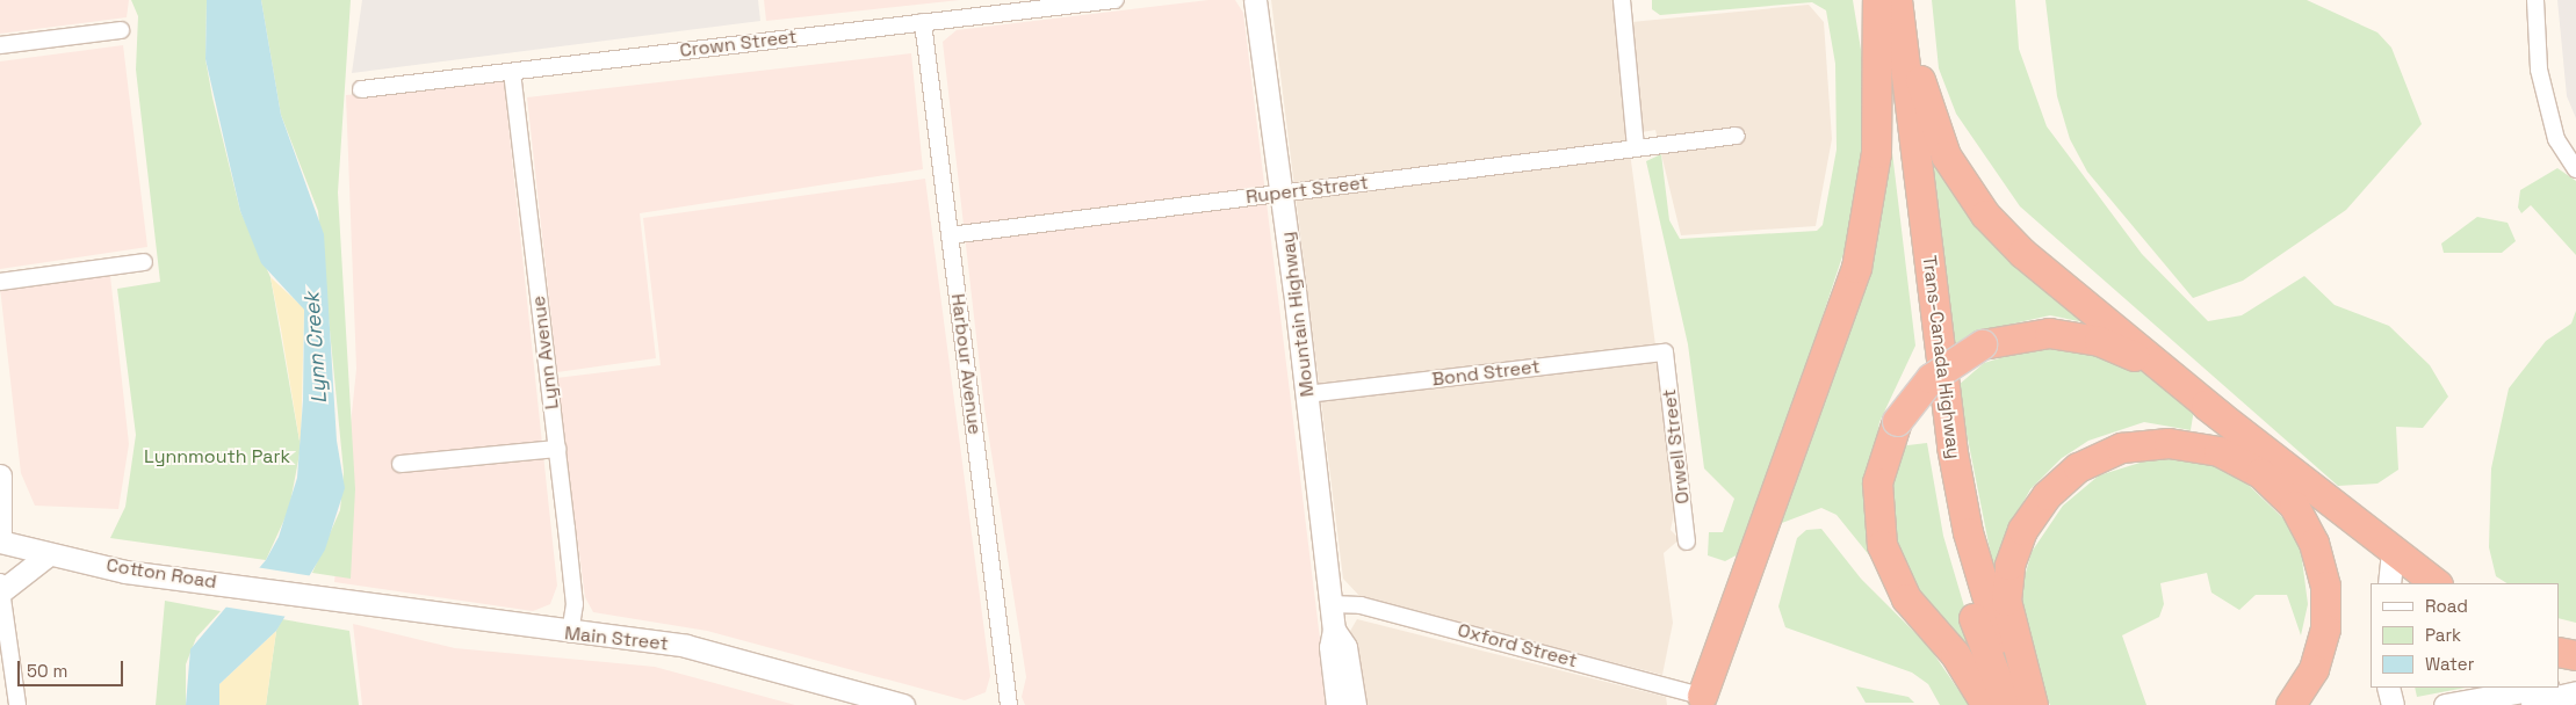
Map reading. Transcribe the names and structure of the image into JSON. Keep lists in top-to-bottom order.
{
  "streets": {
    "highway": ["Trans-Canada Highway"],
    "main road": ["Mountain Highway", "Cotton Road", "Main Street"],
    "street": [
      "Crown Street",
      "Rupert Street",
      "Lynn Avenue",
      "Harbour Avenue",
      "Bond Street",
      "Orwell Street",
      "Oxford Street"
    ]
  },
  "crossings": [
    ["Crown Street", "Lynn Avenue"],
    ["Crown Street", "Harbour Avenue"],
    ["Rupert Street", "Mountain Highway"],
    ["Rupert Street", "Harbour Avenue"],
    ["Mountain Highway", "Bond Street"],
    ["Mountain Highway", "Oxford Street"],
    ["Lynn Avenue", "Main Street"],
    ["Bond Street", "Orwell Street"],
    ["Cotton Road", "Main Street"]
  ],
  "water": ["Lynn Creek"],
  "parks": ["Lynnmouth Park"],
  "legend": ["Road", "Park", "Water"],
  "scale_bar": "50 m"
}
